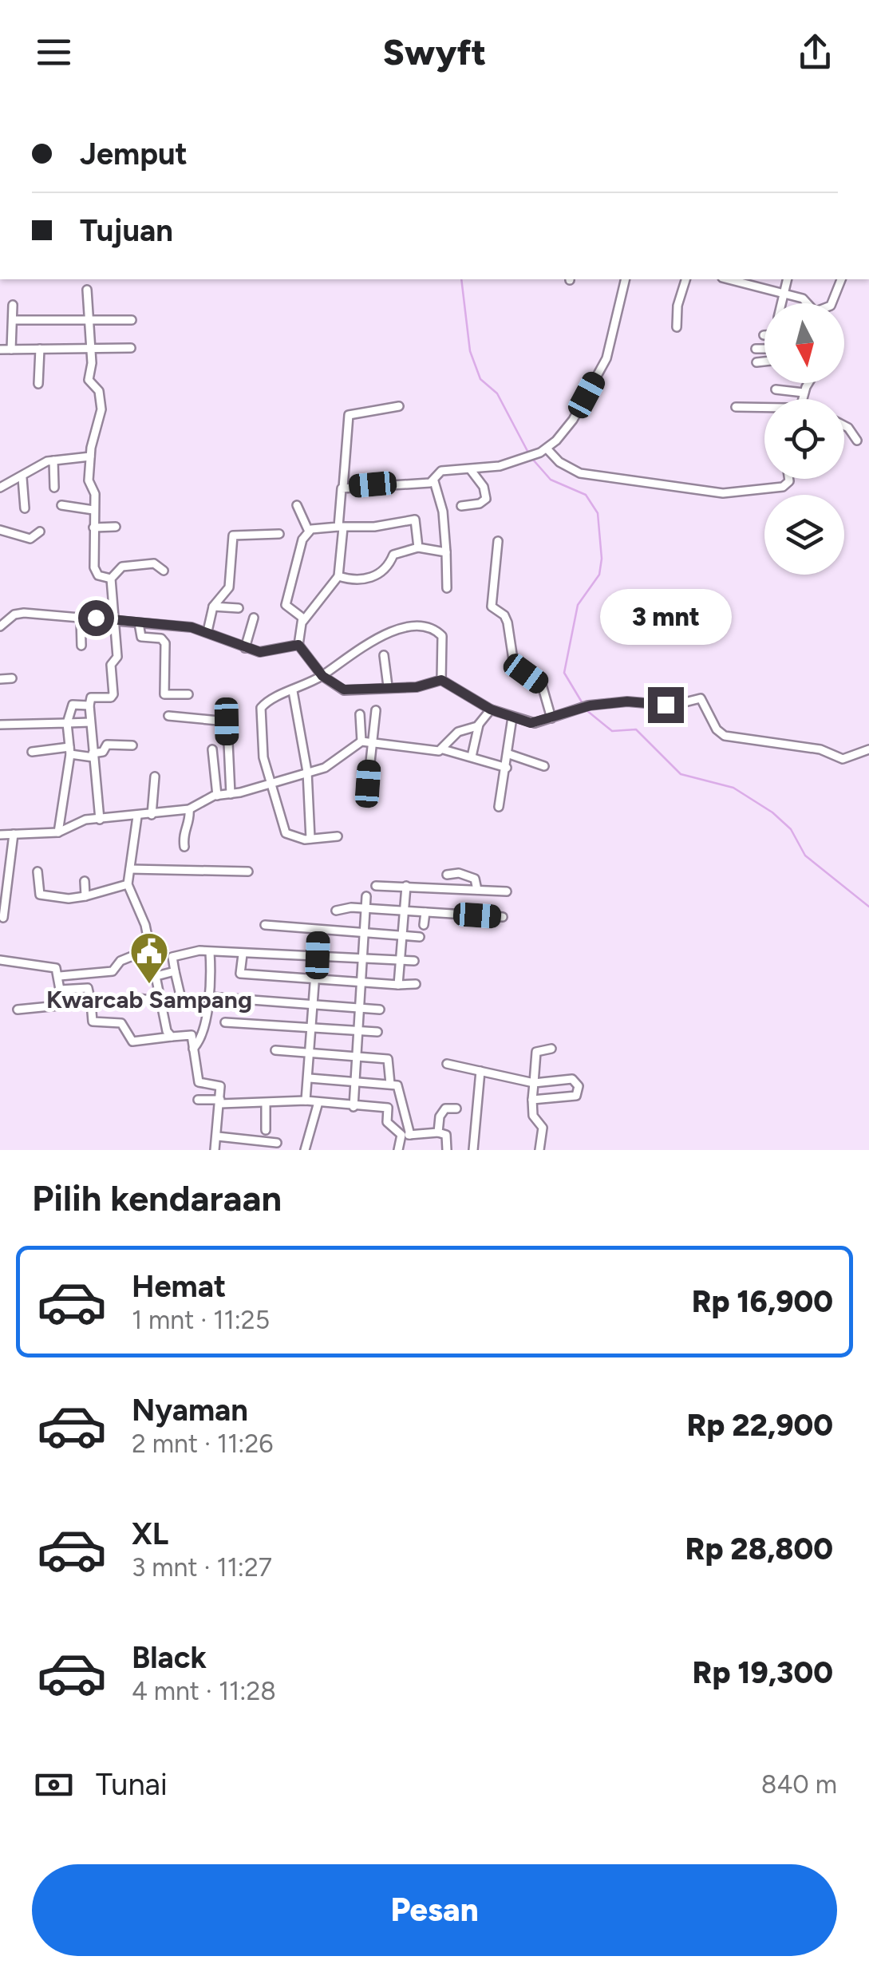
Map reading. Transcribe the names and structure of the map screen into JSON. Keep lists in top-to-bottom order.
{
  "places": {
    "public building": ["Kwarcab Sampang"]
  },
  "north": "bottom",
  "page": {
    "header": "Swyft",
    "banner": ["Jemput", "Tujuan"],
    "bubble": "3 mnt",
    "heading": "Pilih kendaraan",
    "list": [
      {
        "name": "Hemat",
        "note": "1 mnt · 11:25",
        "value": "Rp 16,900"
      },
      {
        "name": "Nyaman",
        "note": "2 mnt · 11:26",
        "value": "Rp 22,900"
      },
      {
        "name": "XL",
        "note": "3 mnt · 11:27",
        "value": "Rp 28,800"
      },
      {
        "name": "Black",
        "note": "4 mnt · 11:28",
        "value": "Rp 19,300"
      }
    ],
    "pay": ["Tunai", "840 m"],
    "buttons": "Pesan"
  }
}
